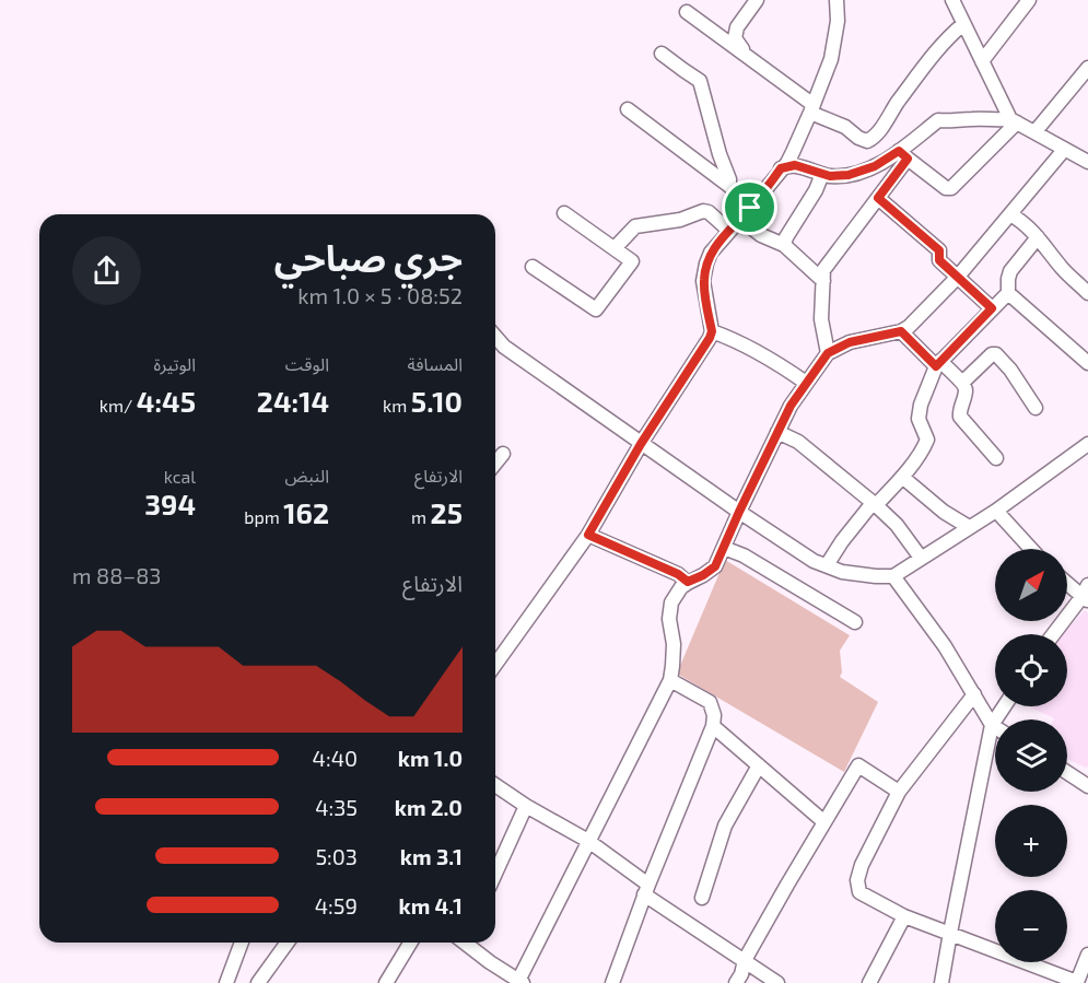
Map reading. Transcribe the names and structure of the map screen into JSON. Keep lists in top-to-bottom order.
{
  "north": "top right",
  "page": {
    "heading": ["جري صباحي", "08:52 · 5 × 1.0 km"],
    "stats": [
      ["المسافة", "5.10 km"],
      ["الوقت", "24:14"],
      ["الوتيرة", "4:45 /km"],
      ["الارتفاع", "25 m"],
      ["النبض", "162 bpm"],
      ["kcal", "394"]
    ],
    "map_buttons": ["+", "−"],
    "chart": ["الارتفاع", "83–88 m"],
    "list": [
      {
        "name": "1.0 km",
        "note": "4:40"
      },
      {
        "name": "2.0 km",
        "note": "4:35"
      },
      {
        "name": "3.1 km",
        "note": "5:03"
      },
      {
        "name": "4.1 km",
        "note": "4:59"
      }
    ]
  }
}
